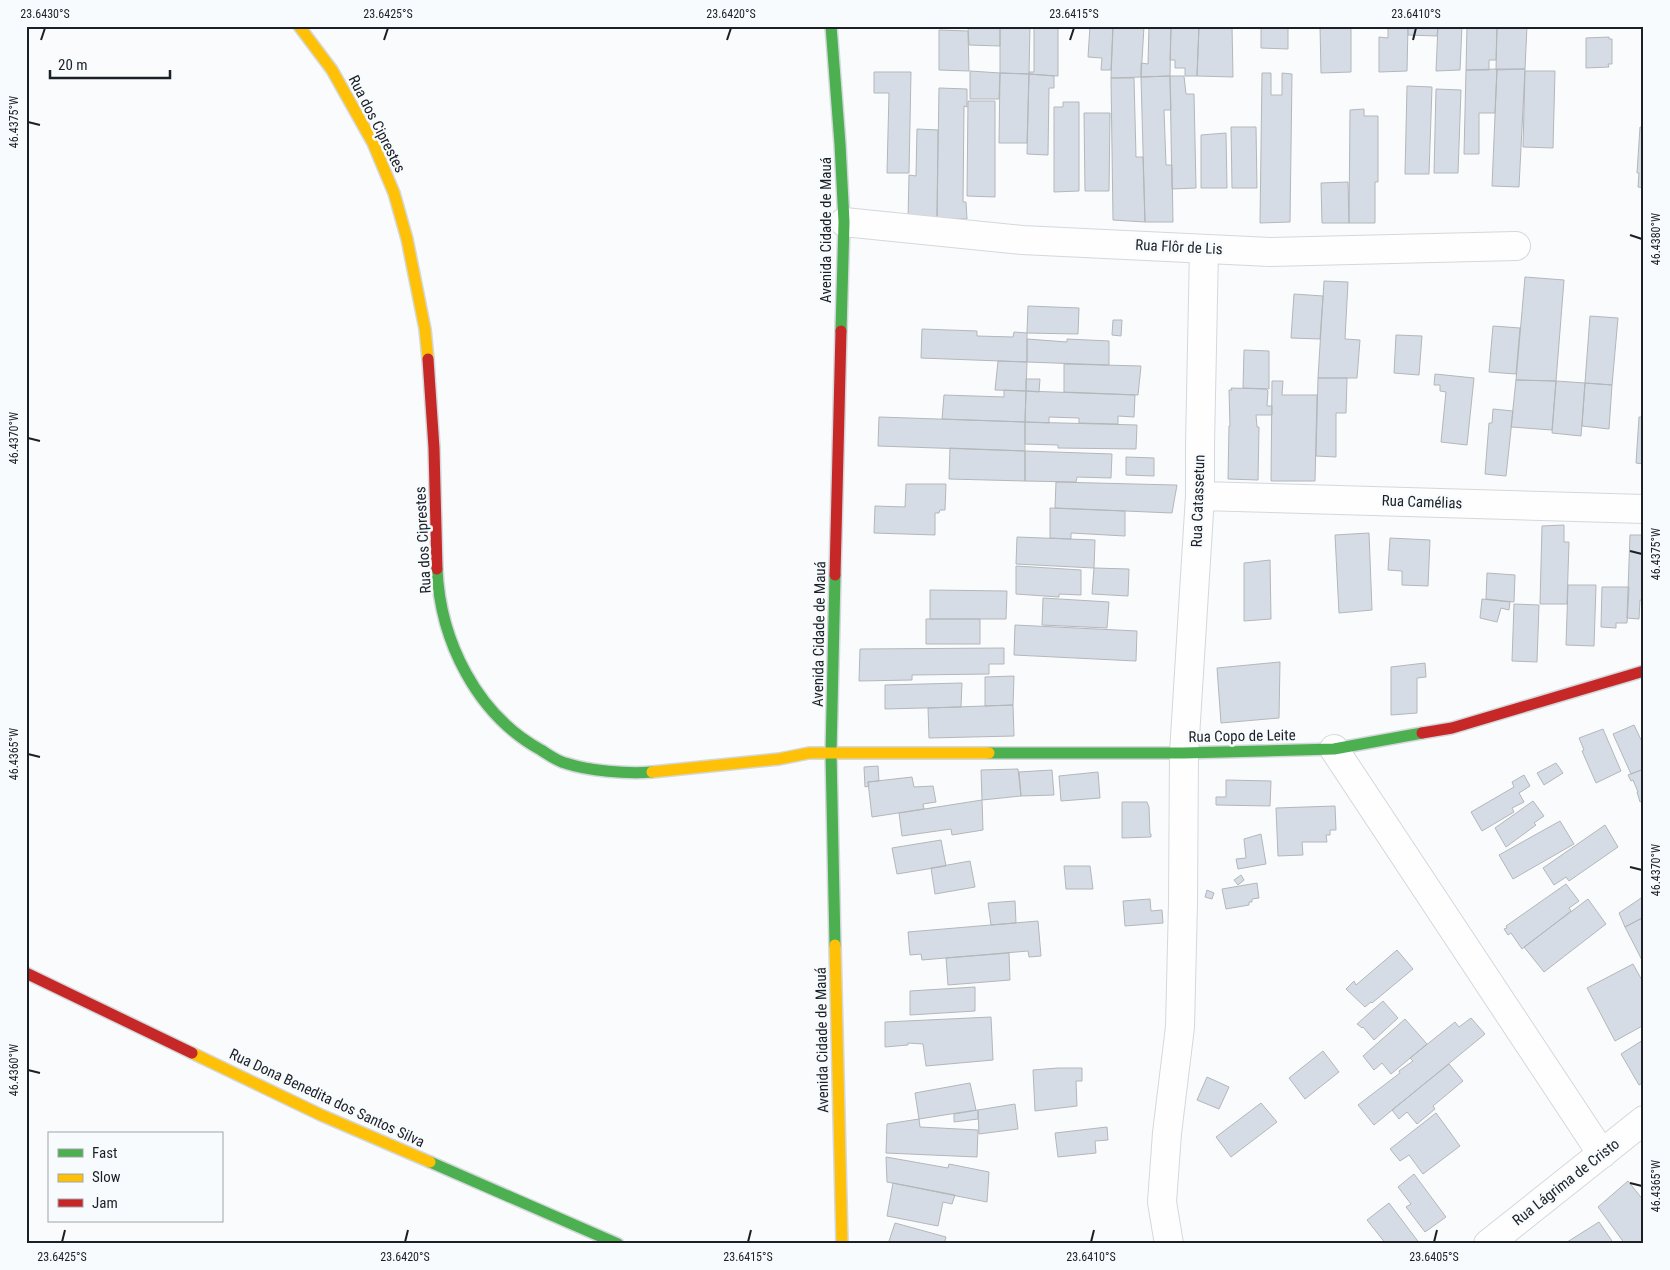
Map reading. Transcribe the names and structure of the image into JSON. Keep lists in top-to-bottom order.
{
  "streets": {
    "street": [
      "Rua dos Ciprestes",
      "Avenida Cidade de Mauá",
      "Rua Flôr de Lis",
      "Rua Catassetun",
      "Rua Camélias",
      "Rua Copo de Leite",
      "Rua Dona Benedita dos Santos Silva",
      "Rua Lágrima de Cristo"
    ]
  },
  "crossings": [
    ["Rua dos Ciprestes", "Avenida Cidade de Mauá"],
    ["Rua dos Ciprestes", "Rua Copo de Leite"],
    ["Avenida Cidade de Mauá", "Rua Flôr de Lis"],
    ["Avenida Cidade de Mauá", "Rua Copo de Leite"],
    ["Rua Flôr de Lis", "Rua Catassetun"],
    ["Rua Catassetun", "Rua Camélias"],
    ["Rua Catassetun", "Rua Copo de Leite"]
  ],
  "legend": ["Fast", "Slow", "Jam"],
  "scale_bar": "20 m",
  "coordinates": [
    "23.6430°S",
    "23.6425°S",
    "23.6420°S",
    "23.6415°S",
    "23.6410°S",
    "46.4375°W",
    "46.4380°W",
    "46.4370°W",
    "46.4365°W",
    "46.4360°W",
    "23.6405°S"
  ]
}
